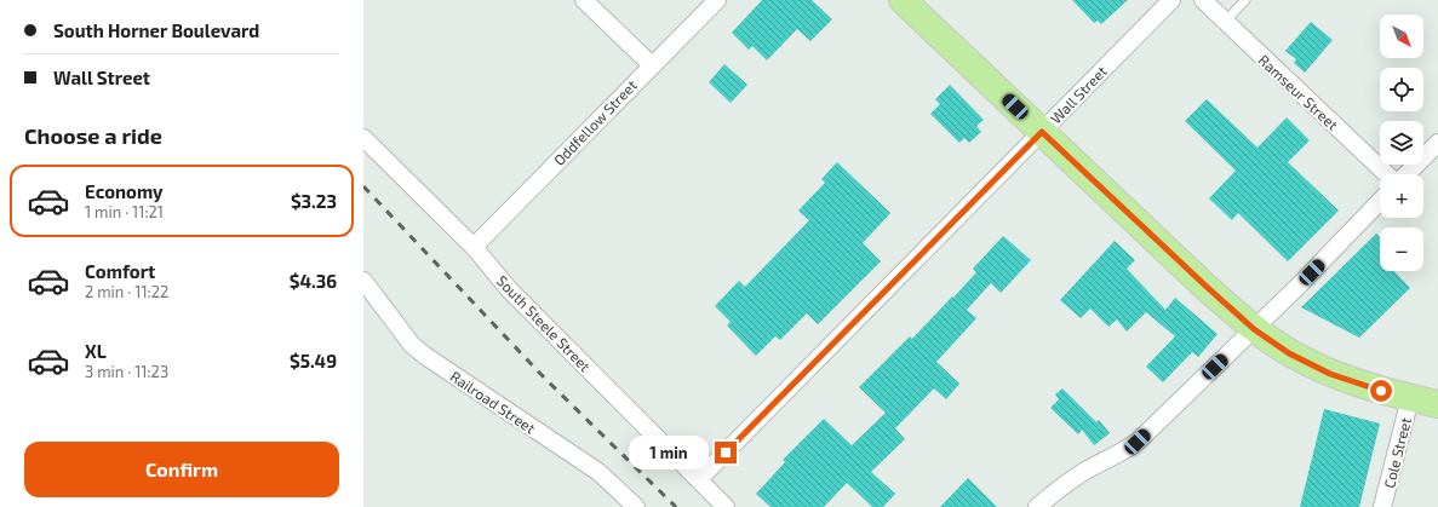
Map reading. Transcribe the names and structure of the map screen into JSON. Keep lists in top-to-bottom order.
{
  "streets": {
    "street": [
      "Ramseur Street",
      "Wall Street",
      "Oddfellow Street",
      "South Steele Street",
      "Railroad Street",
      "Cole Street"
    ]
  },
  "crossings": [
    ["Wall Street", "South Steele Street"],
    ["Oddfellow Street", "South Steele Street"]
  ],
  "north": "bottom right",
  "page": {
    "banner": ["South Horner Boulevard", "Wall Street"],
    "map_buttons": ["+", "−"],
    "heading": "Choose a ride",
    "list": [
      {
        "name": "Economy",
        "note": "1 min · 11:21",
        "value": "$3.23"
      },
      {
        "name": "Comfort",
        "note": "2 min · 11:22",
        "value": "$4.36"
      },
      {
        "name": "XL",
        "note": "3 min · 11:23",
        "value": "$5.49"
      }
    ],
    "buttons": "Confirm",
    "bubble": "1 min"
  }
}
